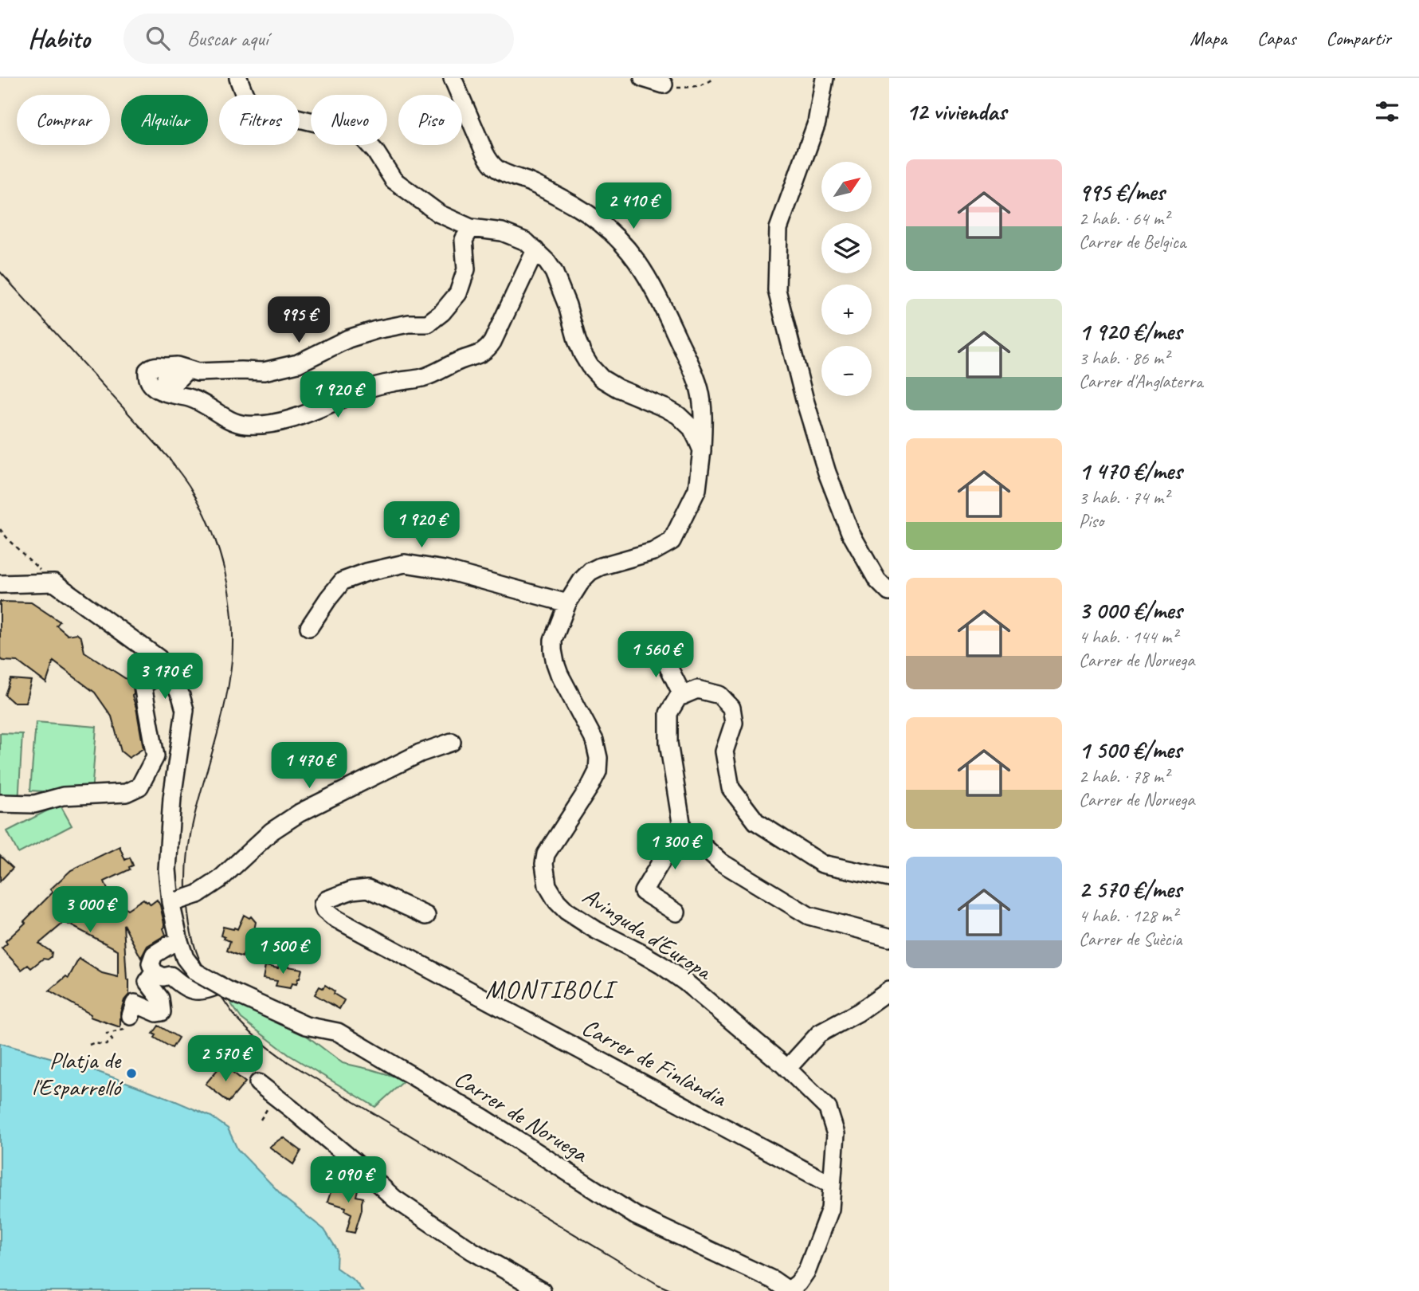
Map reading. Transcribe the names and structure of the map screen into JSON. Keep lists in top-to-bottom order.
{
  "streets": {
    "street": ["Avinguda d'Europa", "Carrer de Finlàndia", "Carrer de Noruega"]
  },
  "crossings": [
    ["Avinguda d'Europa", "Carrer de Finlàndia"],
    ["Avinguda d'Europa", "Carrer de Noruega"]
  ],
  "districts": ["MONTIBOLI"],
  "places": ["Platja de l'Esparrelló"],
  "north": "top right",
  "page": {
    "header": "Habito",
    "search": "Buscar aquí",
    "nav": ["Mapa", "Capas", "Compartir"],
    "heading": "12 viviendas",
    "chip": [
      "Comprar",
      "Alquilar",
      "Filtros",
      "Nuevo",
      "Piso"
    ],
    "list": [
      {
        "name": "995 €/mes",
        "note": "2 hab. · 64 m² · Carrer de Belgica"
      },
      {
        "name": "1 920 €/mes",
        "note": "3 hab. · 86 m² · Carrer d'Anglaterra"
      },
      {
        "name": "1 470 €/mes",
        "note": "3 hab. · 74 m² · Piso"
      },
      {
        "name": "3 000 €/mes",
        "note": "4 hab. · 144 m² · Carrer de Noruega"
      },
      {
        "name": "1 500 €/mes",
        "note": "2 hab. · 78 m² · Carrer de Noruega"
      },
      {
        "name": "2 570 €/mes",
        "note": "4 hab. · 128 m² · Carrer de Suècia"
      }
    ],
    "map_buttons": ["+", "−"],
    "price": [
      "2 410 €",
      "995 €",
      "1 920 €",
      "1 920 €",
      "1 560 €",
      "3 170 €",
      "1 470 €",
      "1 300 €",
      "3 000 €",
      "1 500 €",
      "2 570 €",
      "2 090 €"
    ]
  }
}
